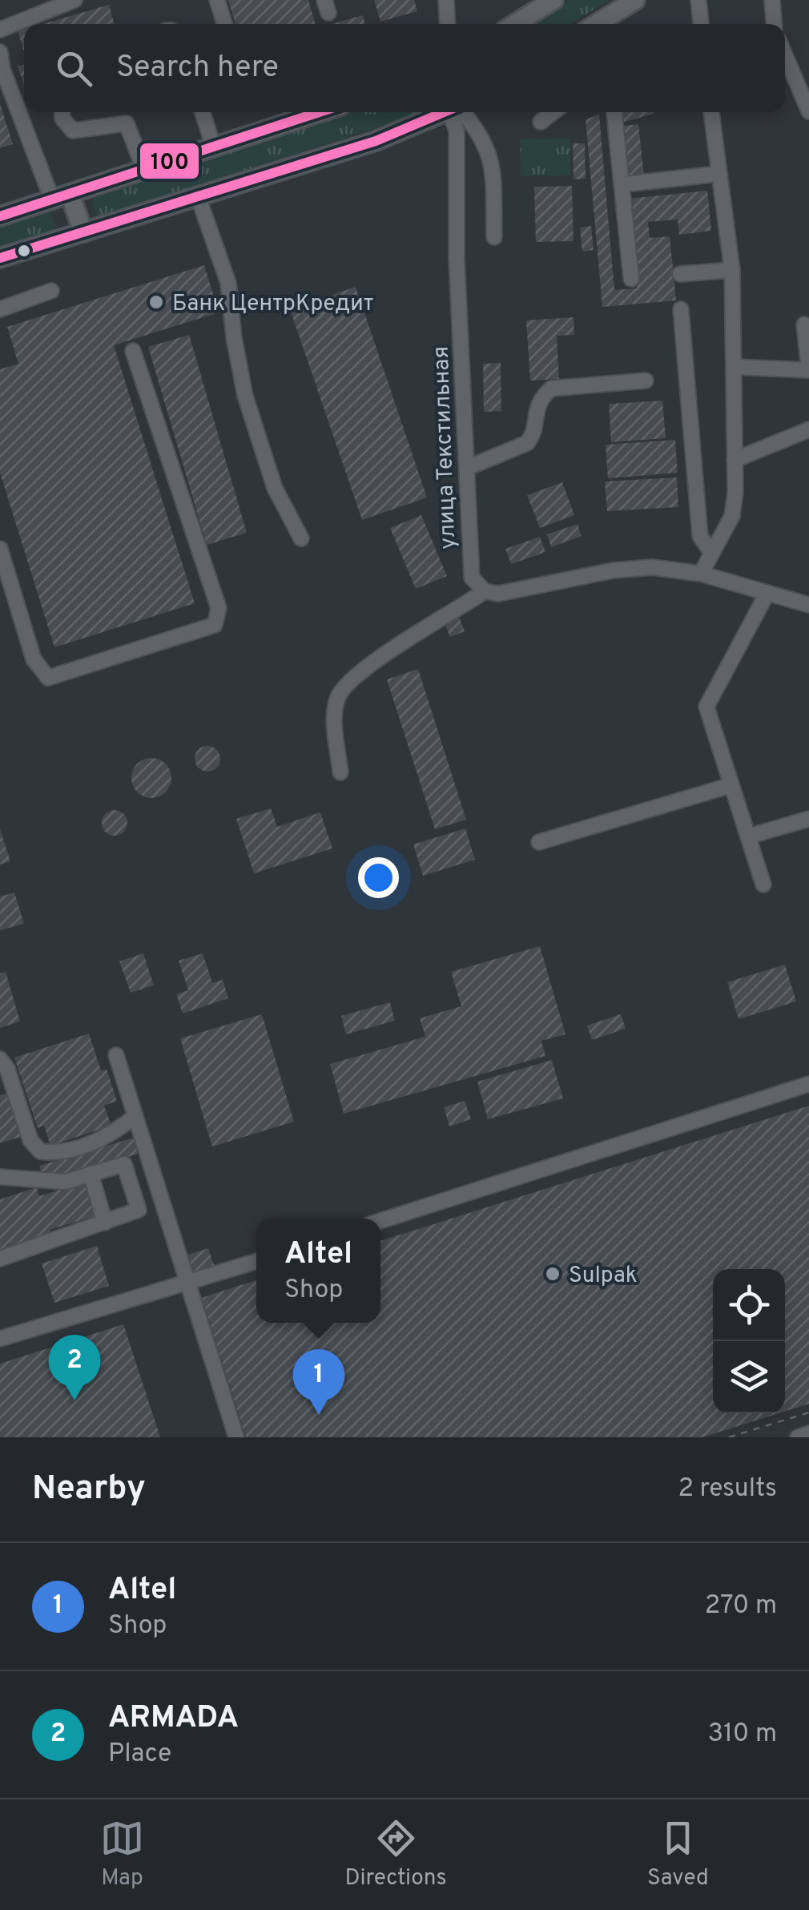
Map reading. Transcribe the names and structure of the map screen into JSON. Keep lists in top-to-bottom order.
{
  "streets": {
    "street": ["улица Текстильная"]
  },
  "places": ["Банк ЦентрКредит", "Sulpak"],
  "lines": ["transit line 100"],
  "page": {
    "search": "Search here",
    "popup": ["Altel", "Shop"],
    "pins": ["2", "1"],
    "heading": ["Nearby", "2 results"],
    "list": [
      {
        "mark": "1",
        "name": "Altel",
        "note": "Shop",
        "value": "270 m"
      },
      {
        "mark": "2",
        "name": "ARMADA",
        "note": "Place",
        "value": "310 m"
      }
    ],
    "nav": ["Map", "Directions", "Saved"]
  }
}
